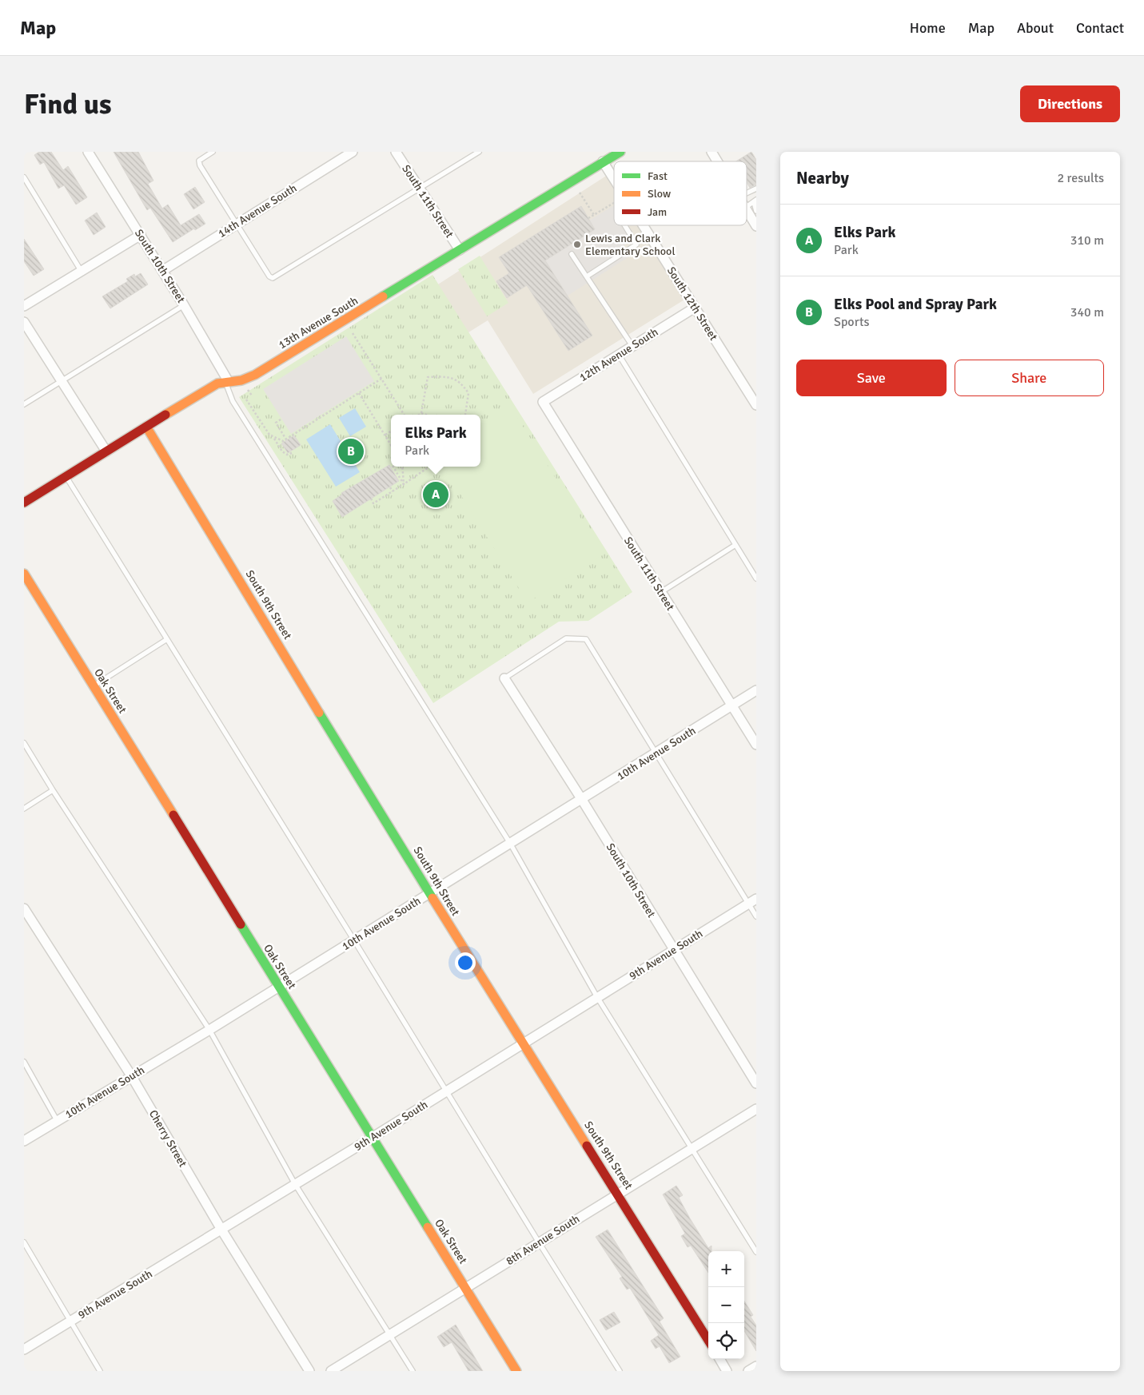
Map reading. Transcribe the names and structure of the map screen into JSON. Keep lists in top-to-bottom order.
{
  "streets": {
    "street": [
      "South 11th Street",
      "14th Avenue South",
      "South 10th Street",
      "South 12th Street",
      "13th Avenue South",
      "12th Avenue South",
      "South 9th Street",
      "Oak Street",
      "10th Avenue South",
      "9th Avenue South",
      "Cherry Street",
      "8th Avenue South"
    ]
  },
  "crossings": [
    ["South 11th Street", "13th Avenue South"],
    ["South 11th Street", "12th Avenue South"],
    ["South 11th Street", "10th Avenue South"],
    ["14th Avenue South", "South 10th Street"],
    ["South 10th Street", "13th Avenue South"],
    ["South 10th Street", "10th Avenue South"],
    ["South 10th Street", "9th Avenue South"],
    ["South 12th Street", "13th Avenue South"],
    ["South 12th Street", "12th Avenue South"],
    ["13th Avenue South", "South 9th Street"],
    ["South 9th Street", "10th Avenue South"],
    ["South 9th Street", "9th Avenue South"],
    ["South 9th Street", "8th Avenue South"],
    ["Oak Street", "10th Avenue South"],
    ["Oak Street", "9th Avenue South"],
    ["Oak Street", "8th Avenue South"],
    ["10th Avenue South", "Cherry Street"],
    ["9th Avenue South", "Cherry Street"]
  ],
  "places": ["Lewis and Clark Elementary School"],
  "legend": ["Fast", "Slow", "Jam"],
  "page": {
    "header": "Map",
    "nav": [
      "Home",
      "Map",
      "About",
      "Contact"
    ],
    "buttons": [
      "Directions",
      ["Save", "Share"]
    ],
    "title": "Find us",
    "heading": ["Nearby", "2 results"],
    "list": [
      {
        "mark": "A",
        "name": "Elks Park",
        "note": "Park",
        "value": "310 m"
      },
      {
        "mark": "B",
        "name": "Elks Pool and Spray Park",
        "note": "Sports",
        "value": "340 m"
      }
    ],
    "popup": ["Elks Park", "Park"],
    "pins": ["B", "A"],
    "map_buttons": ["+", "−"]
  }
}
